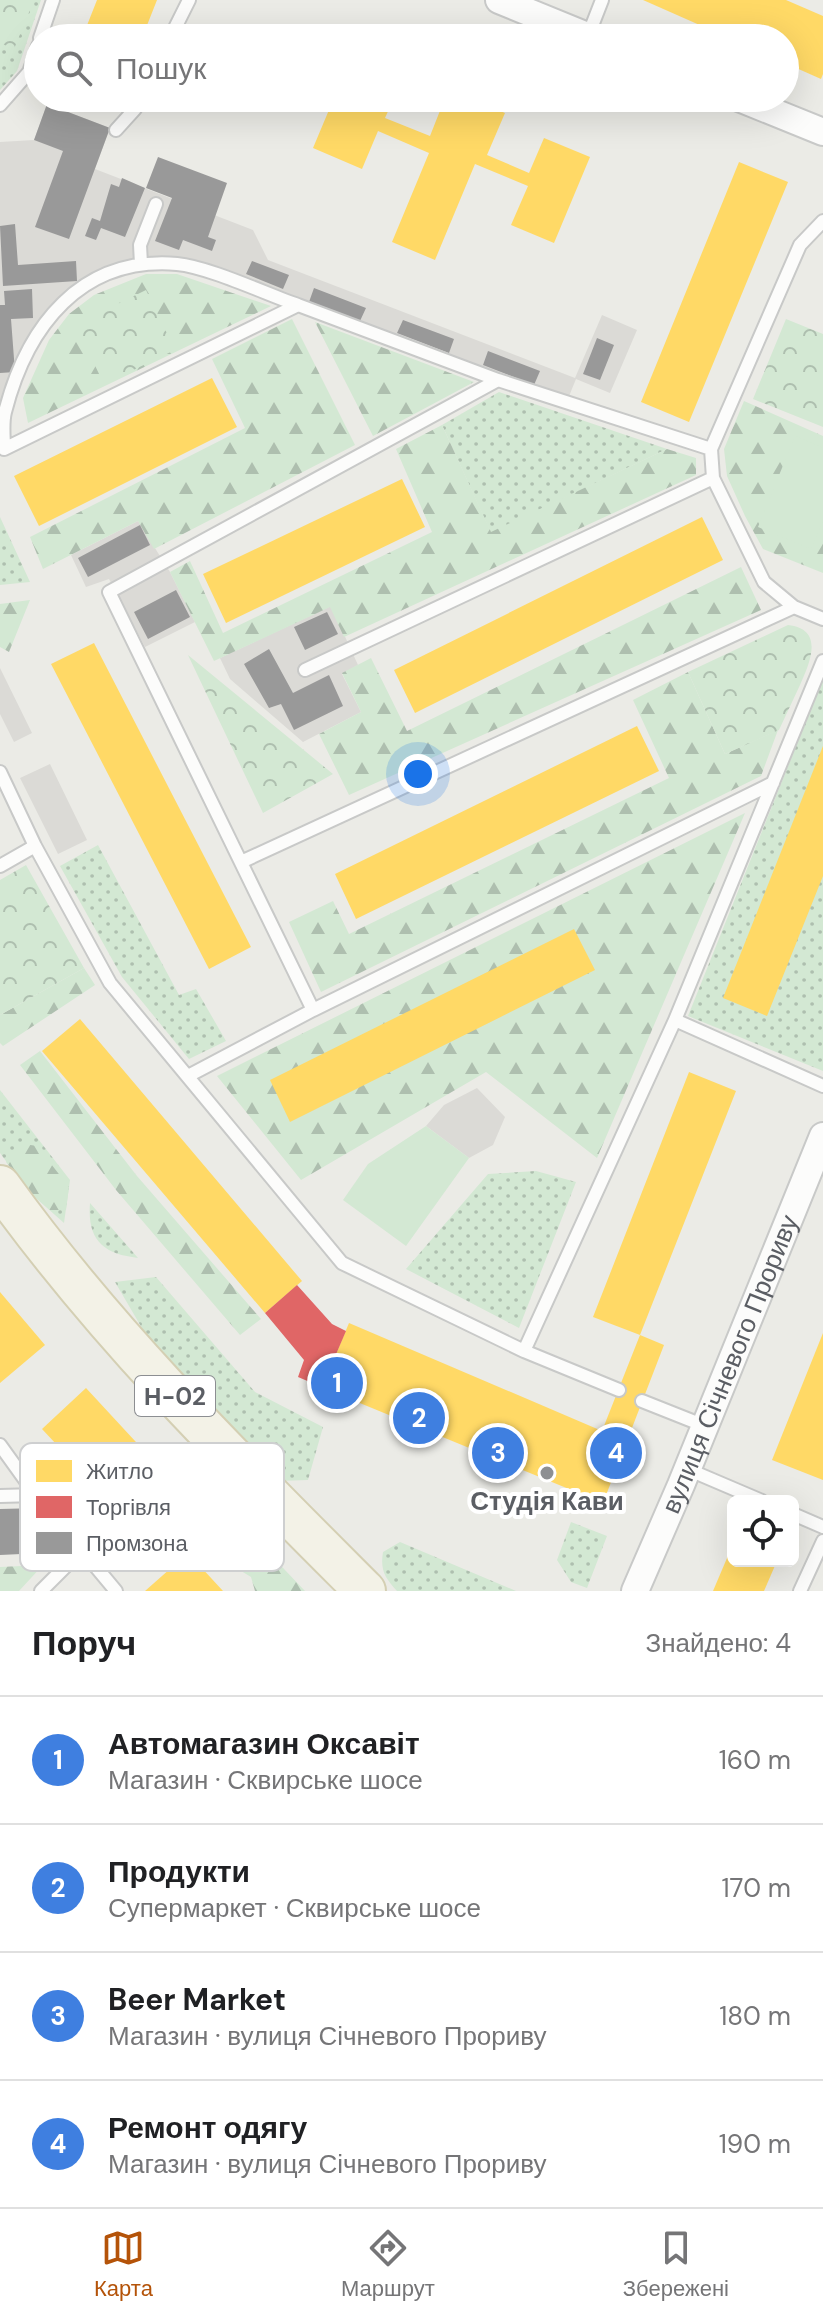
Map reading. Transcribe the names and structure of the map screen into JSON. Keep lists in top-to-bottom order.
{
  "streets": {
    "main road": ["Н-02"],
    "street": ["вулиця Січневого Прориву"]
  },
  "places": ["Студія Кави"],
  "legend": ["Житло", "Торгівля", "Промзона"],
  "page": {
    "search": "Пошук",
    "pins": [
      "1",
      "2",
      "3",
      "4"
    ],
    "heading": ["Поруч", "Знайдено: 4"],
    "list": [
      {
        "mark": "1",
        "name": "Автомагазин Оксавіт",
        "note": "Магазин · Сквирське шосе",
        "value": "160 m"
      },
      {
        "mark": "2",
        "name": "Продукти",
        "note": "Супермаркет · Сквирське шосе",
        "value": "170 m"
      },
      {
        "mark": "3",
        "name": "Beer Market",
        "note": "Магазин · вулиця Січневого Прориву",
        "value": "180 m"
      },
      {
        "mark": "4",
        "name": "Ремонт одягу",
        "note": "Магазин · вулиця Січневого Прориву",
        "value": "190 m"
      }
    ],
    "nav": ["Карта", "Маршрут", "Збережені"]
  }
}
